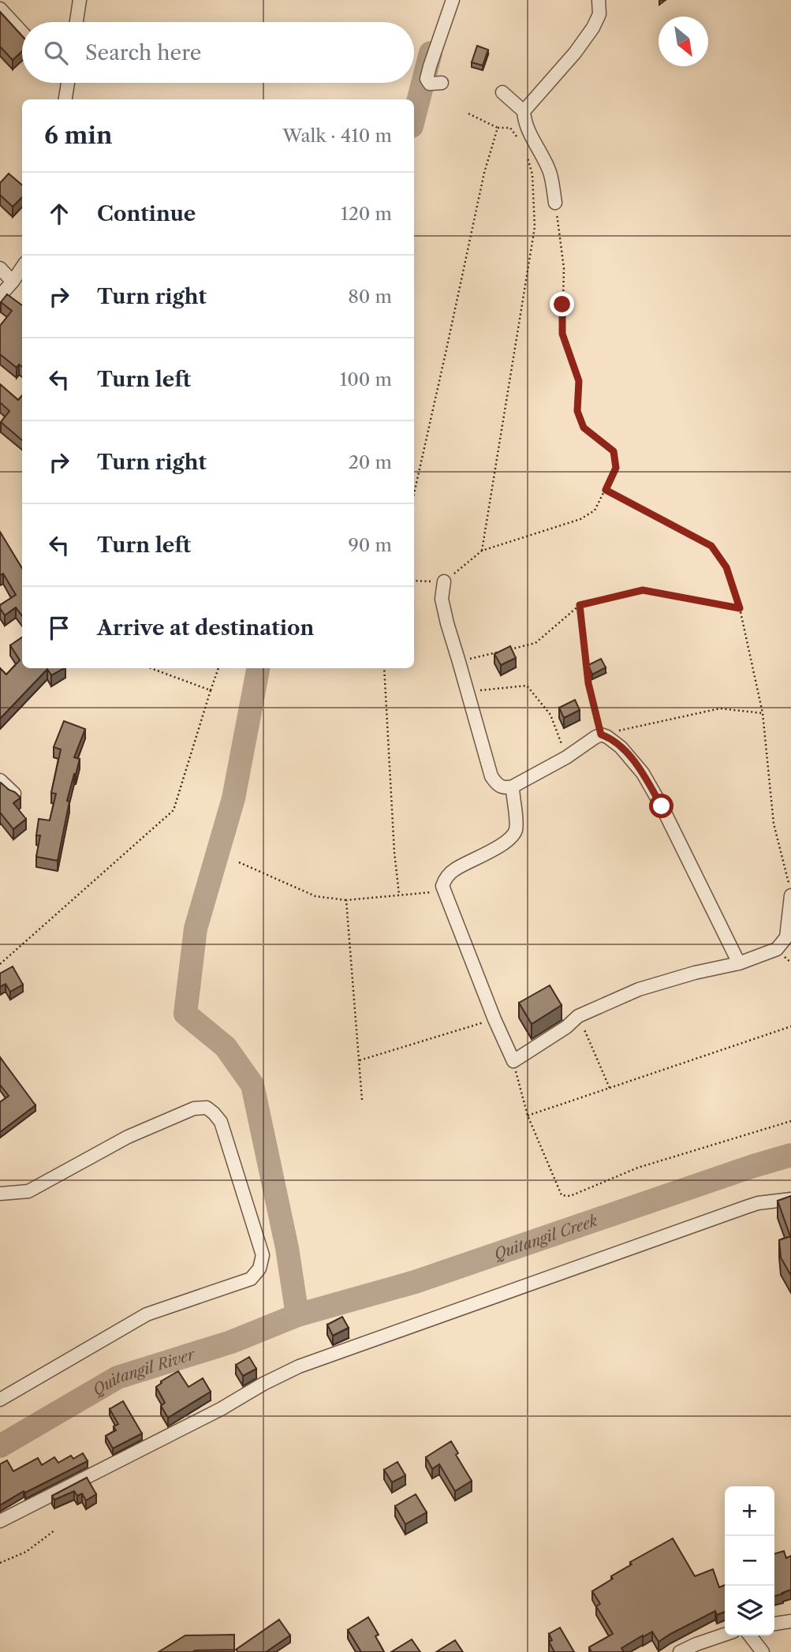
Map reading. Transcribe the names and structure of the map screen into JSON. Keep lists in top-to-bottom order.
{
  "water": ["Quitangil Creek", "Quitangil River"],
  "north": "bottom right",
  "page": {
    "search": "Search here",
    "heading": ["6 min", "Walk · 410 m"],
    "list": [
      ["Continue", "120 m"],
      ["Turn right", "80 m"],
      ["Turn left", "100 m"],
      ["Turn right", "20 m"],
      ["Turn left", "90 m"],
      "Arrive at destination"
    ],
    "map_buttons": ["+", "−"]
  }
}
